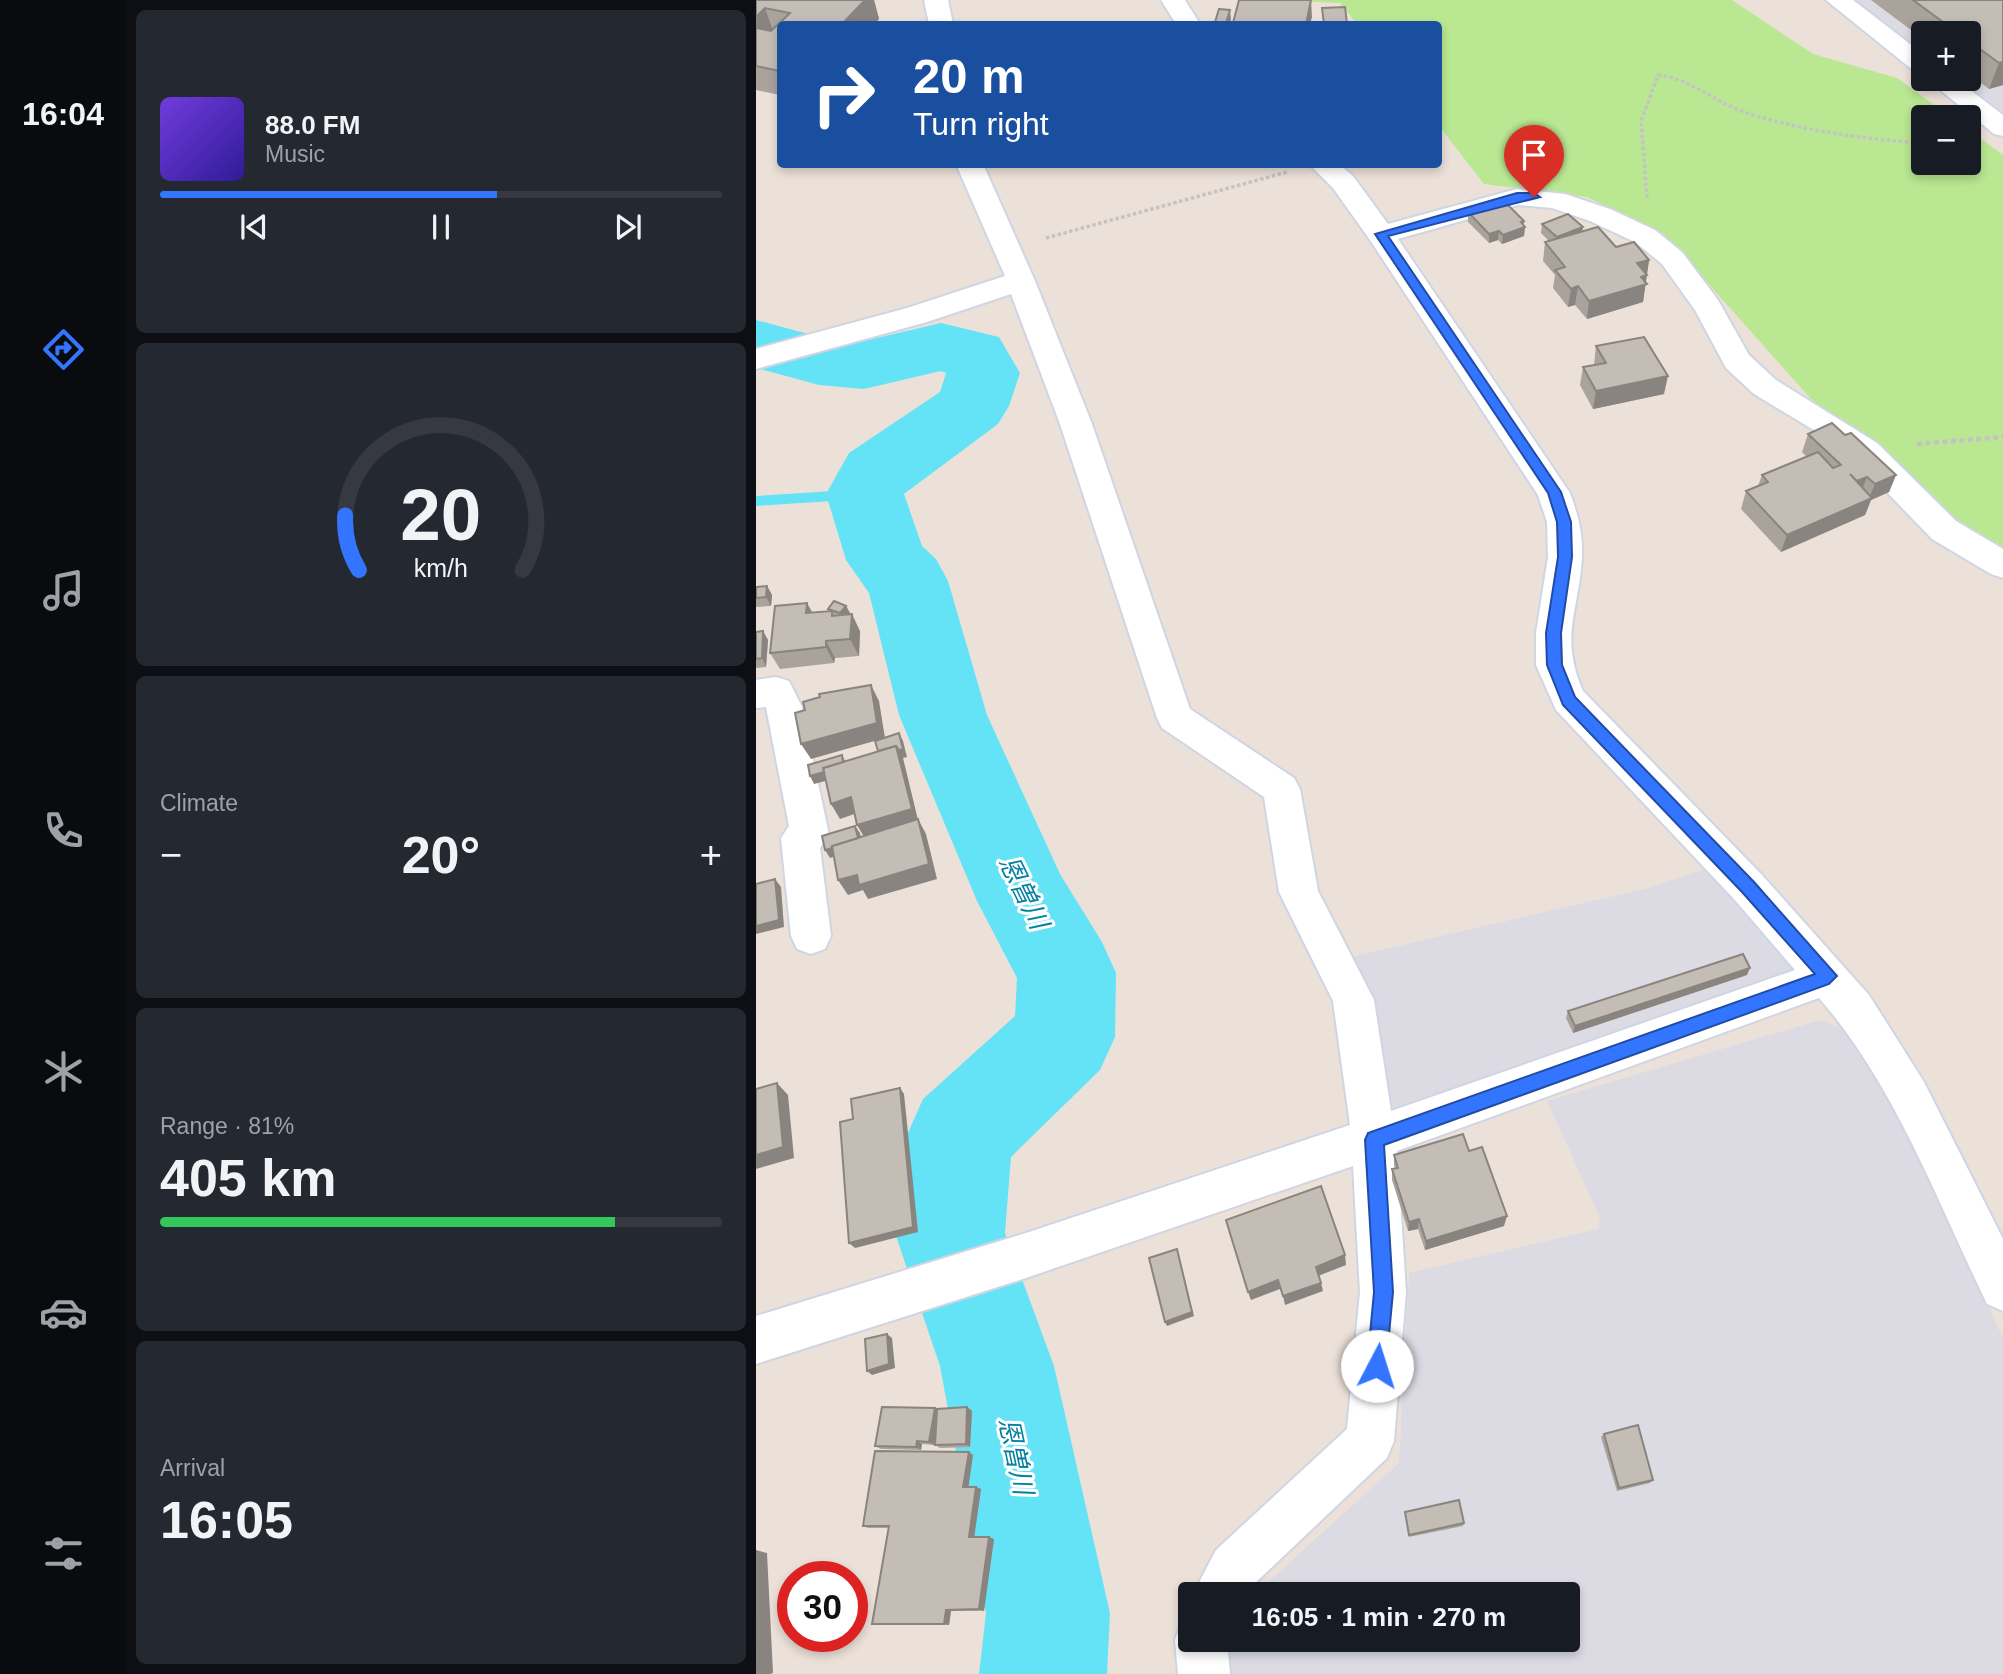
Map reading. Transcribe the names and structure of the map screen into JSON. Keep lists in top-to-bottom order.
{
  "water": ["恩曽川"],
  "page": {
    "tabs": "16:04",
    "map_buttons": ["+", "−"],
    "turn": ["20 m", "Turn right"],
    "song": ["88.0 FM", "Music"],
    "tile": [
      "Climate",
      ["Range · 81%", "405 km"],
      ["Arrival", "16:05"]
    ],
    "heat": ["−", "20°", "+"],
    "limit": "30",
    "trip": "16:05 · 1 min · 270 m",
    "gauge": ["20", "km/h"]
  }
}
